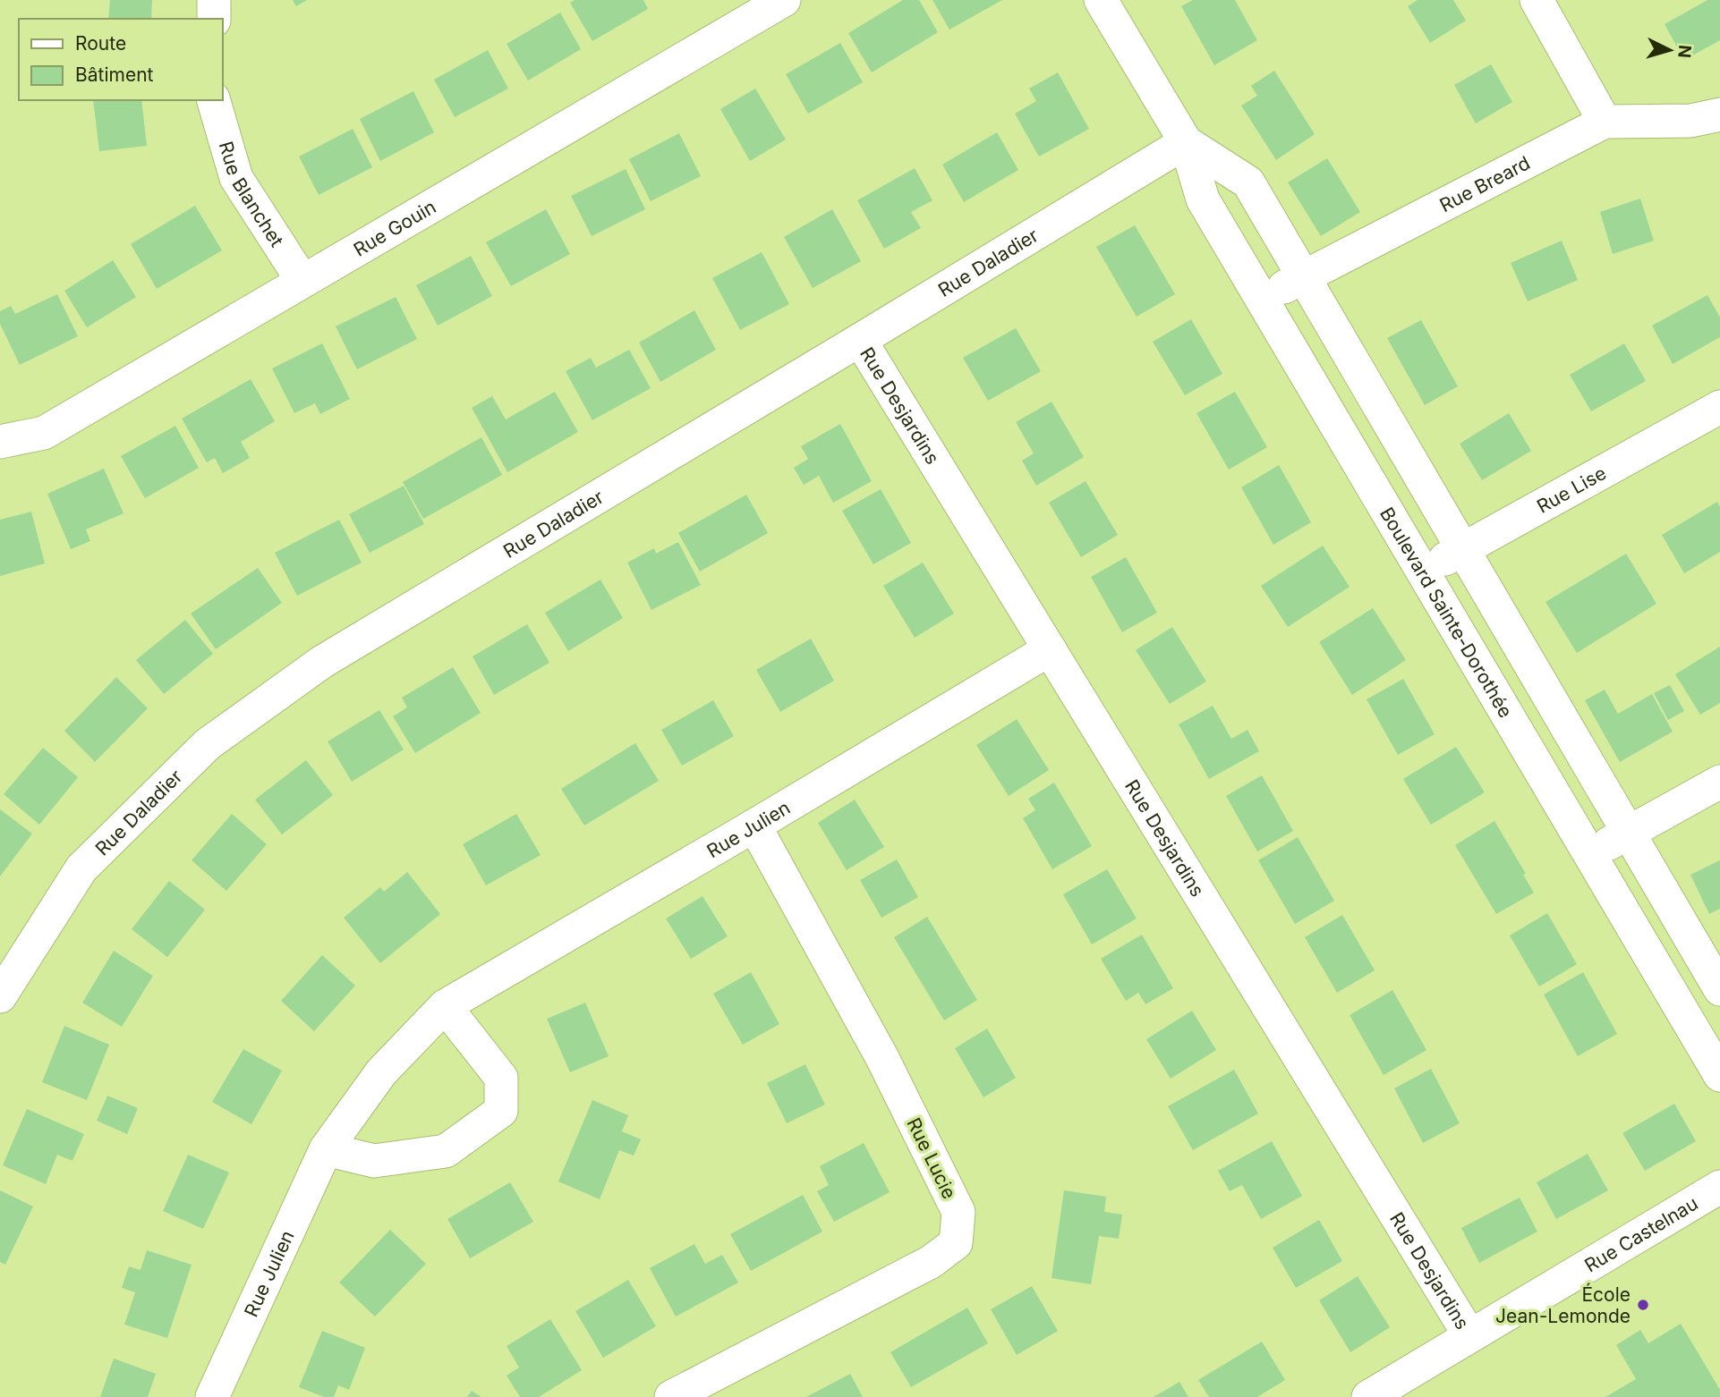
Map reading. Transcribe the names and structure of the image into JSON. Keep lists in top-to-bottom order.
{
  "streets": {
    "street": [
      "Rue Breard",
      "Rue Blanchet",
      "Rue Gouin",
      "Rue Daladier",
      "Rue Desjardins",
      "Rue Lise",
      "Boulevard Sainte-Dorothée",
      "Rue Julien",
      "Rue Lucie",
      "Rue Castelnau"
    ]
  },
  "crossings": [
    ["Rue Breard", "Boulevard Sainte-Dorothée"],
    ["Rue Blanchet", "Rue Gouin"],
    ["Rue Daladier", "Rue Desjardins"],
    ["Rue Daladier", "Boulevard Sainte-Dorothée"],
    ["Rue Desjardins", "Rue Julien"],
    ["Rue Desjardins", "Rue Castelnau"],
    ["Rue Lise", "Boulevard Sainte-Dorothée"],
    ["Rue Julien", "Rue Lucie"]
  ],
  "places": ["École Jean-Lemonde"],
  "legend": ["Route", "Bâtiment"],
  "north": "right"
}
